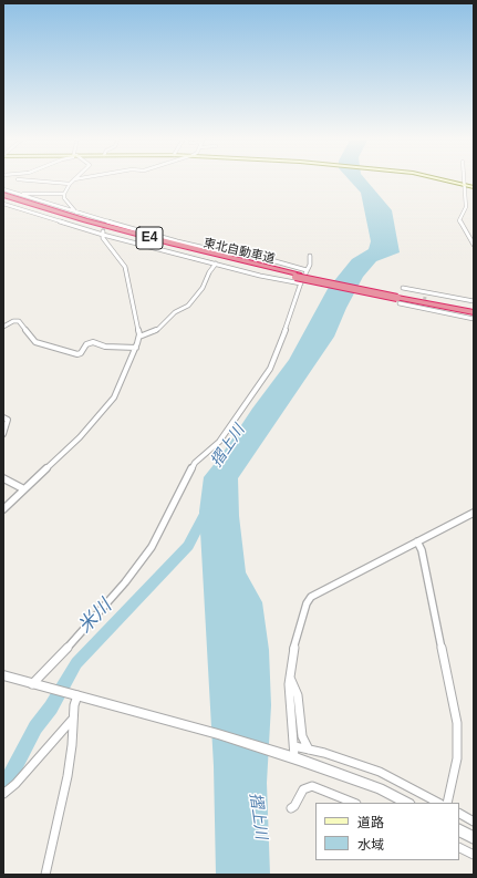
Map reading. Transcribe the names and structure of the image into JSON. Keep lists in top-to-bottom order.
{
  "streets": {
    "highway": ["E4", "東北自動車道"]
  },
  "water": ["摺上川", "米川"],
  "legend": ["道路", "水域"]
}
